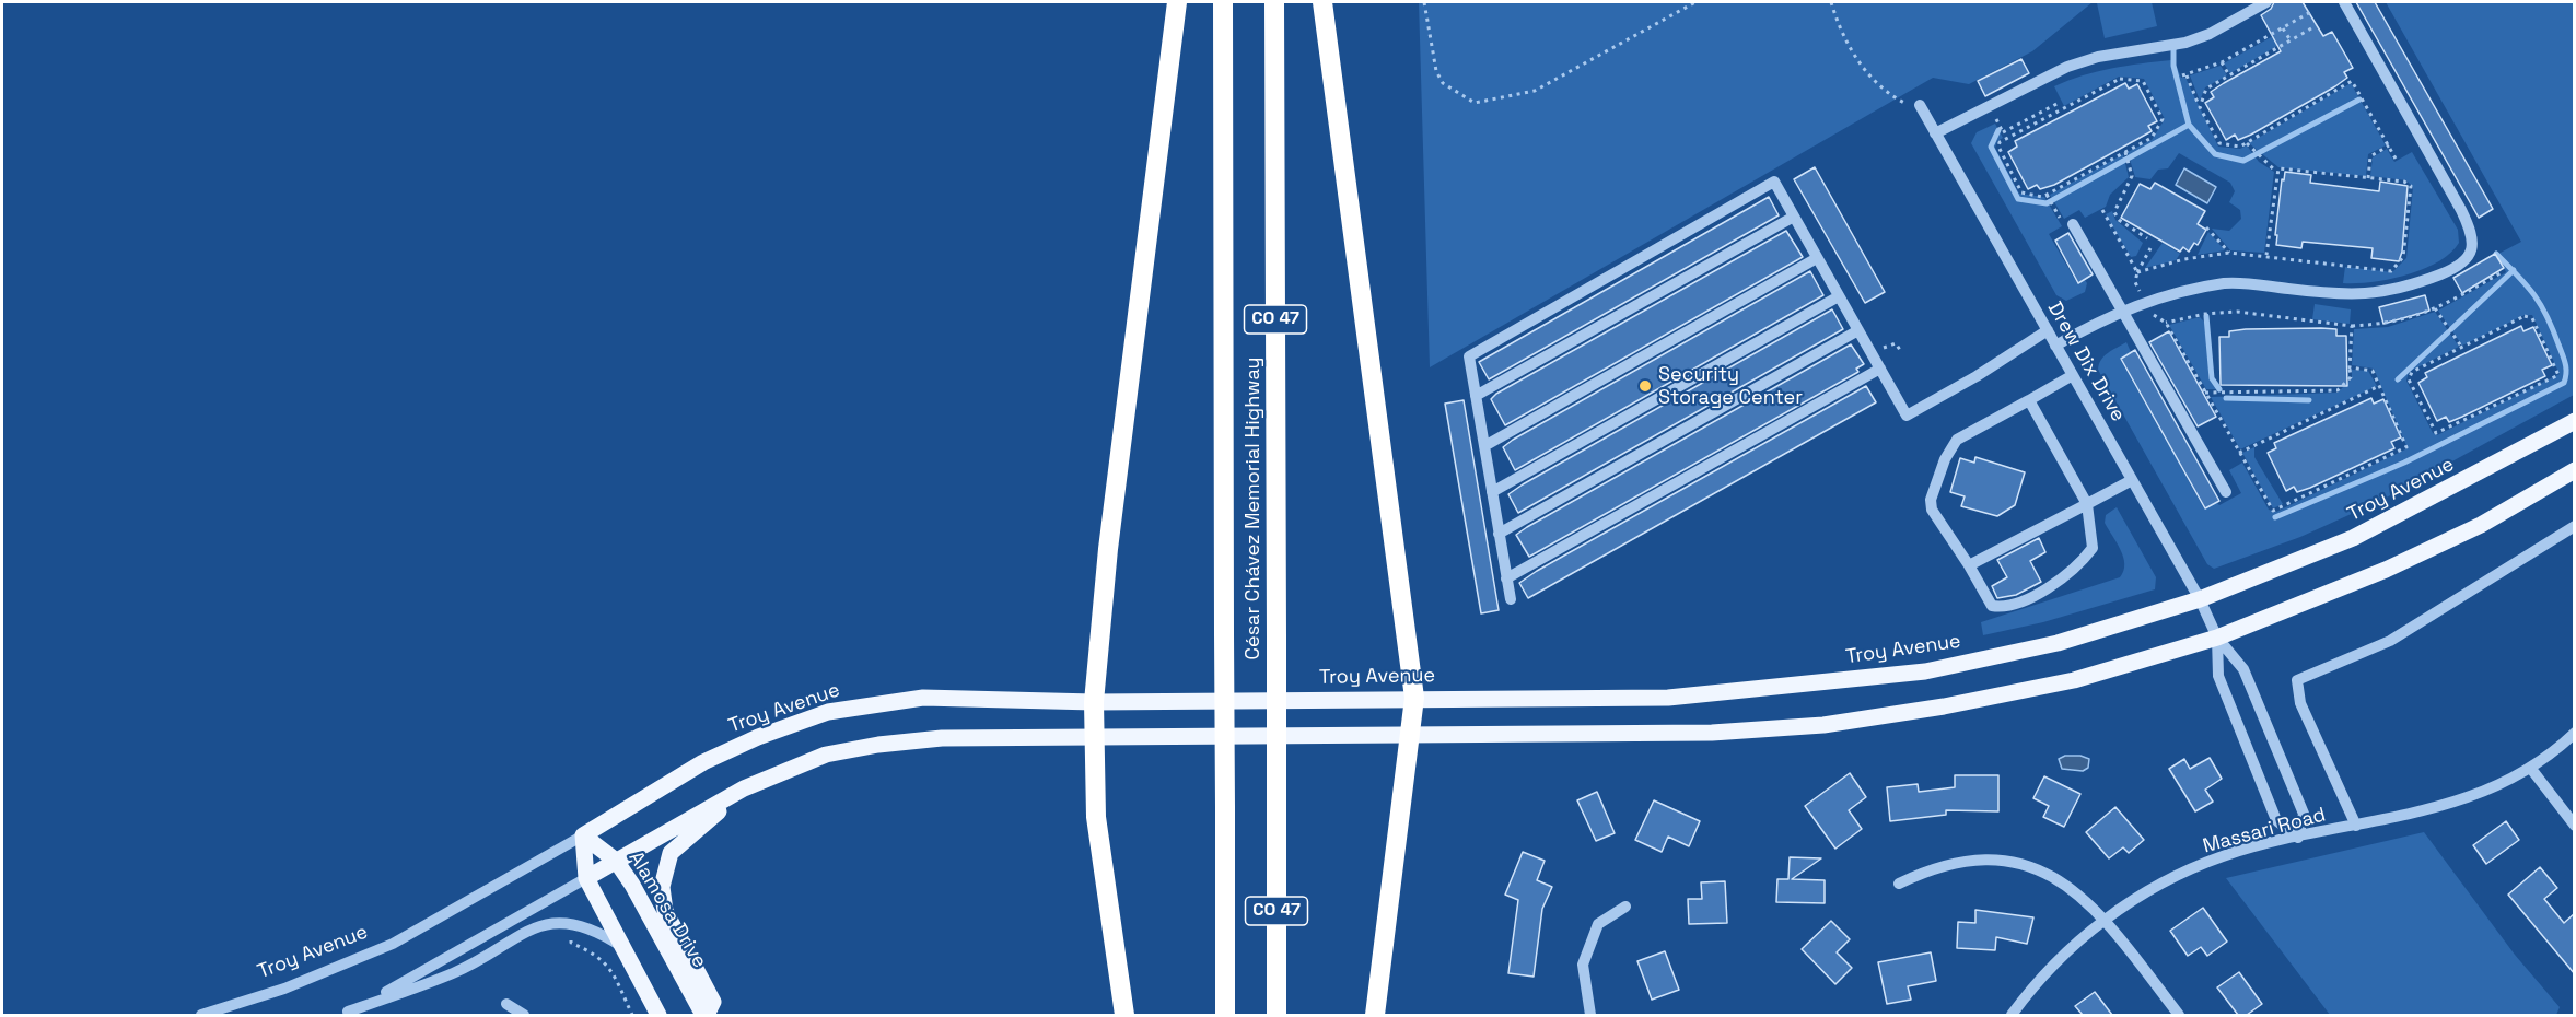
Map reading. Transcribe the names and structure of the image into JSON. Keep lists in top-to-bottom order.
{
  "streets": {
    "highway": ["CO 47", "César Chávez Memorial Highway"],
    "main road": ["Troy Avenue", "Alamosa Drive"],
    "street": ["Drew Dix Drive", "Massari Road"]
  },
  "crossings": [
    ["Drew Dix Drive", "Troy Avenue"],
    ["Troy Avenue", "Alamosa Drive"]
  ],
  "places": ["Security Storage Center"]
}
